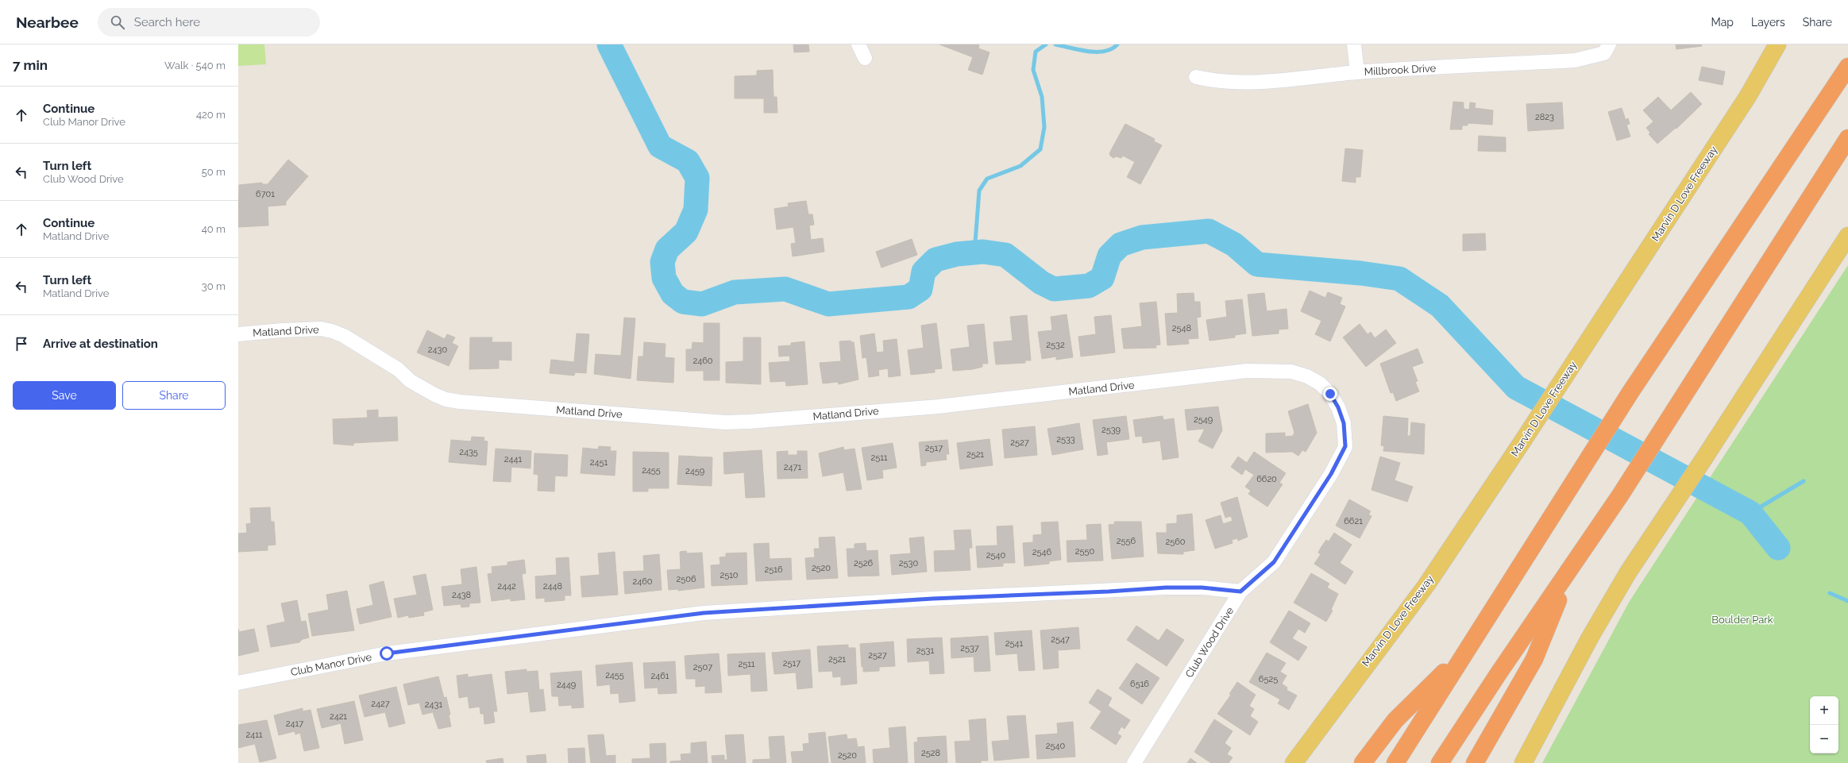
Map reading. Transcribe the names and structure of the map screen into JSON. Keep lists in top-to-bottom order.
{
  "streets": {
    "main road": ["Marvin D Love Freeway"],
    "street": [
      "Millbrook Drive",
      "Matland Drive",
      "Club Wood Drive",
      "Club Manor Drive"
    ]
  },
  "crossings": [
    ["Matland Drive", "Club Wood Drive"],
    ["Club Wood Drive", "Club Manor Drive"]
  ],
  "parks": ["Boulder Park"],
  "house_numbers": [
    "2823",
    "6701",
    "2548",
    "2532",
    "2430",
    "2460",
    "2549",
    "2539",
    "2533",
    "2527",
    "2517",
    "2435",
    "2521",
    "2511",
    "2441",
    "2451",
    "2471",
    "2455",
    "2459",
    "6620",
    "6621",
    "2556",
    "2560",
    "2550",
    "2546",
    "2540",
    "2526",
    "2530",
    "2520",
    "2516",
    "2510",
    "2506",
    "2460",
    "2442",
    "2448",
    "2438",
    "2547",
    "2541",
    "2537",
    "2531",
    "2527",
    "2521",
    "2517",
    "2511",
    "2507",
    "2455",
    "2461",
    "6525",
    "6516",
    "2449",
    "2427",
    "2431",
    "2421",
    "2417",
    "2411",
    "2540",
    "2528",
    "2520"
  ],
  "page": {
    "header": "Nearbee",
    "search": "Search here",
    "nav": ["Map", "Layers", "Share"],
    "heading": ["7 min", "Walk · 540 m"],
    "list": [
      ["Continue", "Club Manor Drive", "420 m"],
      ["Turn left", "Club Wood Drive", "50 m"],
      ["Continue", "Matland Drive", "40 m"],
      ["Turn left", "Matland Drive", "30 m"],
      "Arrive at destination"
    ],
    "buttons": ["Save", "Share"],
    "map_buttons": ["+", "−"]
  }
}
